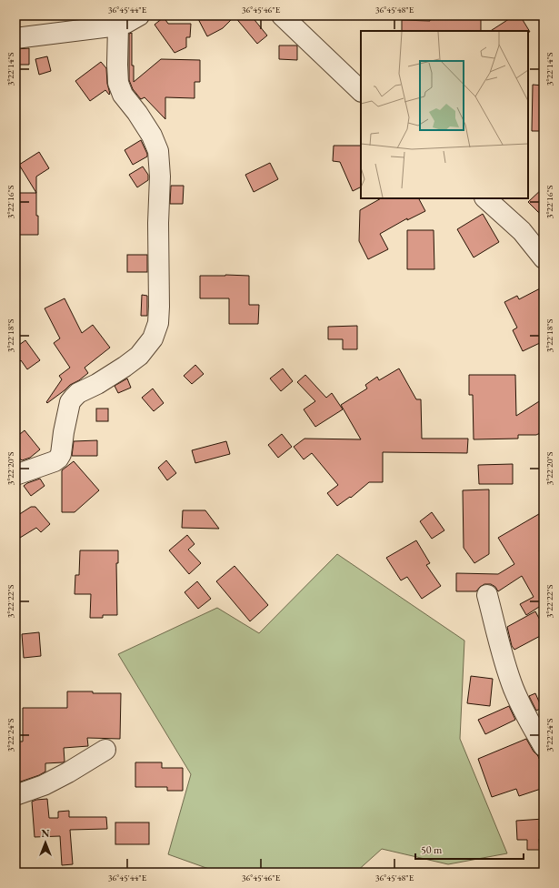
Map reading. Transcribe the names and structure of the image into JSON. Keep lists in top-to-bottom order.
{
  "scale_bar": "50 m",
  "north": "top",
  "coordinates": [
    "36°45'44\"E",
    "36°45'46\"E",
    "36°45'48\"E",
    "3°22'14\"S",
    "3°22'16\"S",
    "3°22'18\"S",
    "3°22'20\"S",
    "3°22'22\"S",
    "3°22'24\"S"
  ]
}
